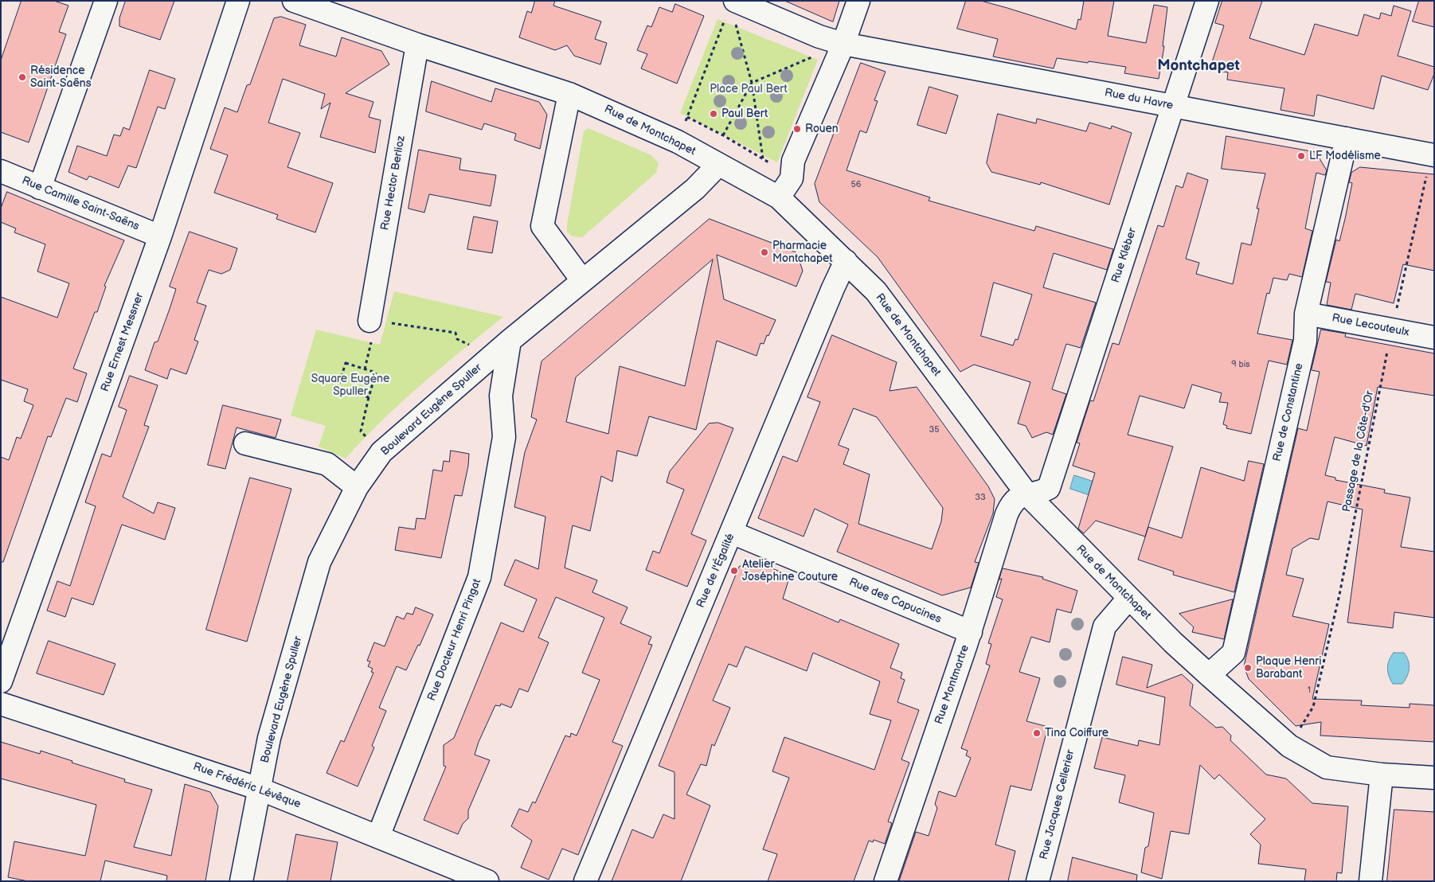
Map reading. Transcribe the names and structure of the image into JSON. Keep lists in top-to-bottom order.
{
  "streets": {
    "street": [
      "Rue du Havre",
      "Rue de Montchapet",
      "Rue Hector Berlioz",
      "Rue Camille Saint-Saëns",
      "Rue Kléber",
      "Rue Lecouteulx",
      "Rue Ernest Messner",
      "Boulevard Eugène Spuller",
      "Rue de Constantine",
      "Rue de l'Égalité",
      "Rue des Capucines",
      "Rue Docteur Henri Pingat",
      "Rue Montmartre",
      "Rue Frédéric Lévêque",
      "Rue Jacques Cellerier"
    ],
    "path": ["Passage de la Côte-d'Or"]
  },
  "crossings": [
    ["Rue du Havre", "Rue Kléber"],
    ["Rue du Havre", "Rue de Constantine"],
    ["Rue du Havre", "Passage de la Côte-d'Or"],
    ["Rue de Montchapet", "Rue Hector Berlioz"],
    ["Rue de Montchapet", "Rue Kléber"],
    ["Rue de Montchapet", "Boulevard Eugène Spuller"],
    ["Rue de Montchapet", "Rue de Constantine"],
    ["Rue de Montchapet", "Passage de la Côte-d'Or"],
    ["Rue de Montchapet", "Rue de l'Égalité"],
    ["Rue de Montchapet", "Rue Montmartre"],
    ["Rue de Montchapet", "Rue Jacques Cellerier"],
    ["Rue Camille Saint-Saëns", "Rue Ernest Messner"],
    ["Rue Kléber", "Rue Montmartre"],
    ["Rue Lecouteulx", "Rue de Constantine"],
    ["Rue Lecouteulx", "Passage de la Côte-d'Or"],
    ["Boulevard Eugène Spuller", "Rue Docteur Henri Pingat"],
    ["Boulevard Eugène Spuller", "Rue Frédéric Lévêque"],
    ["Rue de l'Égalité", "Rue des Capucines"],
    ["Rue des Capucines", "Rue Montmartre"],
    ["Rue Docteur Henri Pingat", "Rue Frédéric Lévêque"]
  ],
  "districts": ["Montchapet"],
  "parks": ["Place Paul Bert", "Square Eugène Spuller"],
  "places": [
    "Résidence Saint-Saëns",
    "Paul Bert",
    "Rouen",
    "LF Modélisme",
    "Pharmacie Montchapet",
    "Atelier Joséphine Couture",
    "Plaque Henri Barabant",
    "Tina Coiffure"
  ],
  "house_numbers": [
    "56",
    "9 bis",
    "35",
    "33",
    "1"
  ]
}
